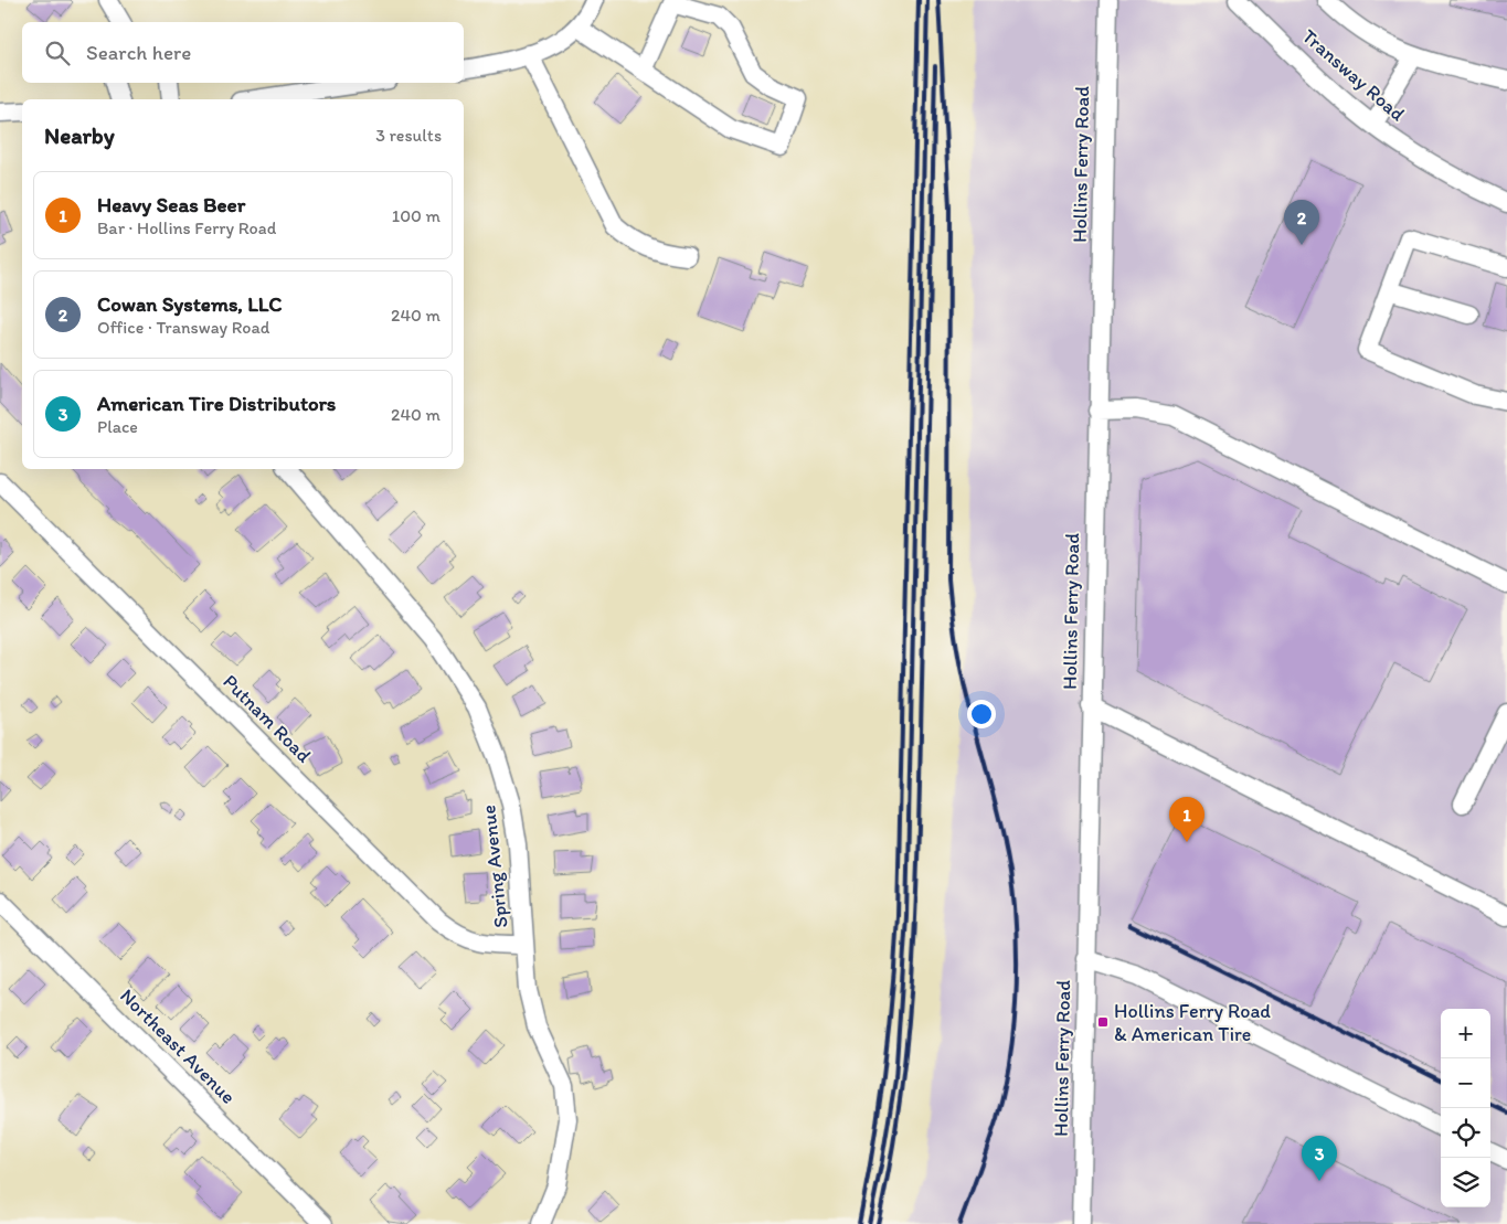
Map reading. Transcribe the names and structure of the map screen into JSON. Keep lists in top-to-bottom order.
{
  "streets": {
    "street": [
      "Transway Road",
      "Hollins Ferry Road",
      "Putnam Road",
      "Spring Avenue",
      "Northeast Avenue"
    ]
  },
  "crossings": [
    ["Putnam Road", "Spring Avenue"]
  ],
  "places": {
    "transit": ["Hollins Ferry Road & American Tire"]
  },
  "page": {
    "search": "Search here",
    "heading": ["Nearby", "3 results"],
    "list": [
      {
        "mark": "1",
        "name": "Heavy Seas Beer",
        "note": "Bar · Hollins Ferry Road",
        "value": "100 m"
      },
      {
        "mark": "2",
        "name": "Cowan Systems, LLC",
        "note": "Office · Transway Road",
        "value": "240 m"
      },
      {
        "mark": "3",
        "name": "American Tire Distributors",
        "note": "Place",
        "value": "240 m"
      }
    ],
    "pins": ["2", "1", "3"],
    "map_buttons": ["+", "−"]
  }
}
